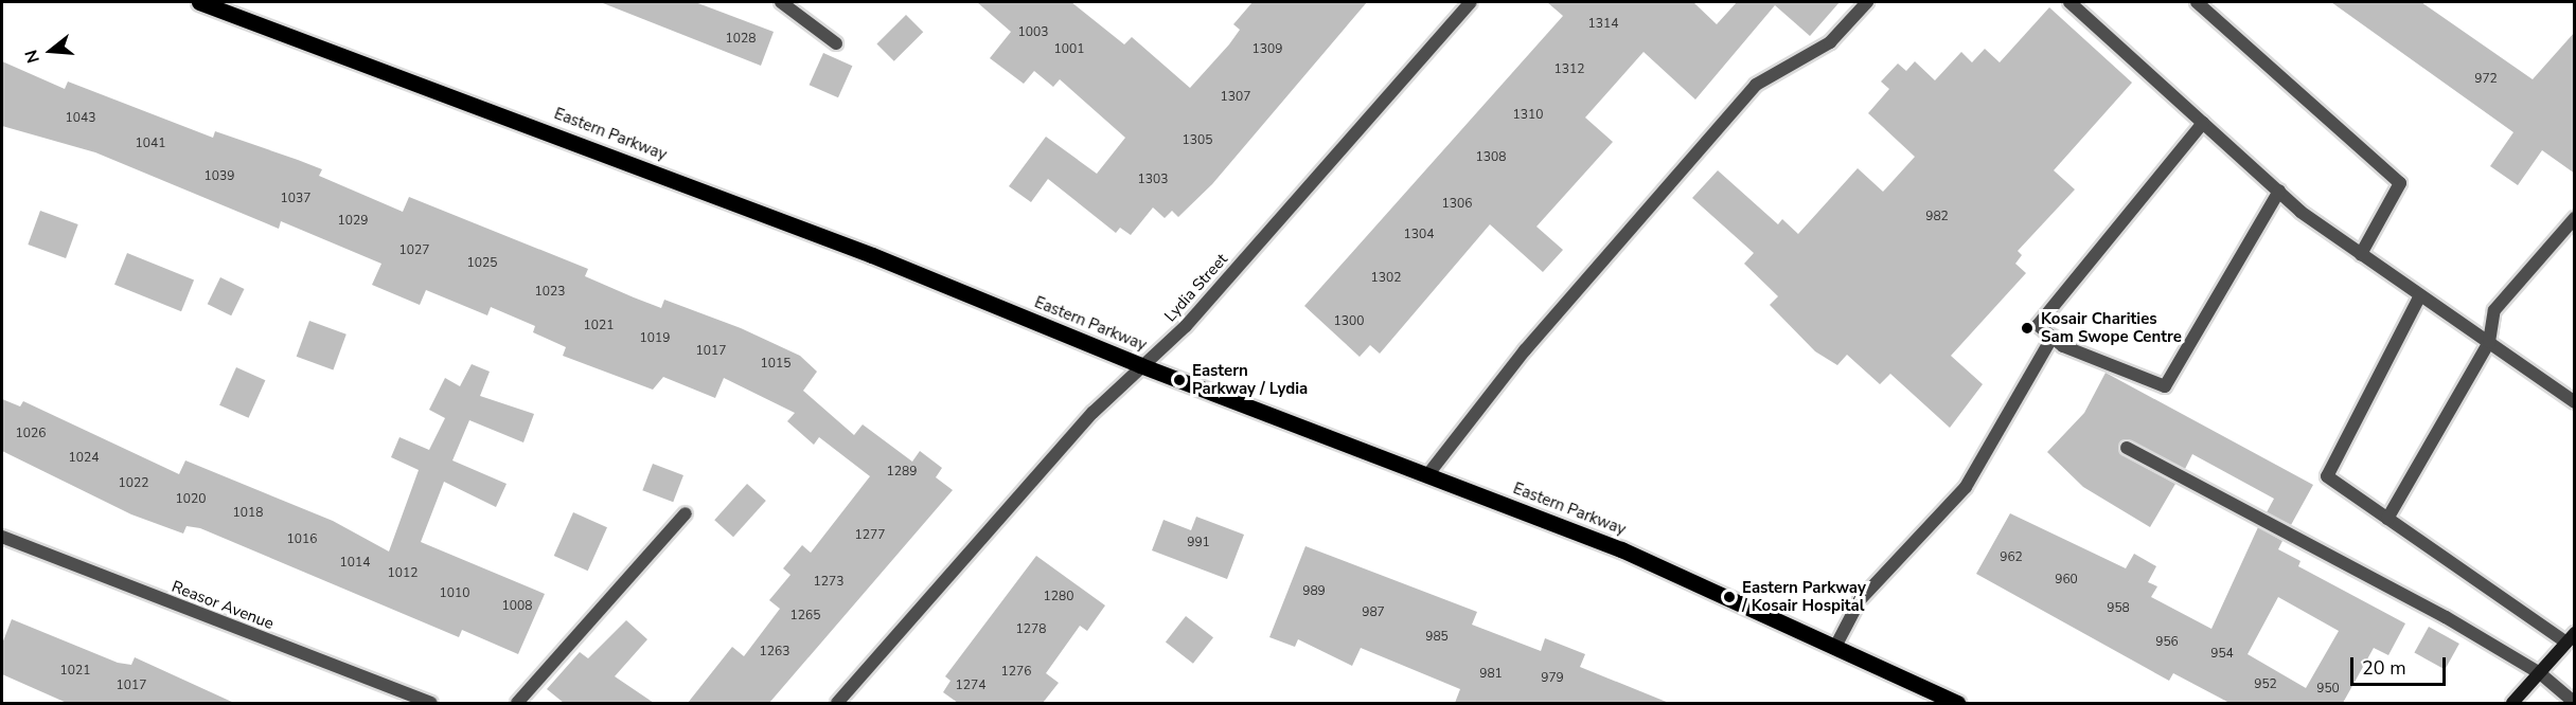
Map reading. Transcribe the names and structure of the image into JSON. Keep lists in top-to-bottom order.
{
  "streets": {
    "main road": ["Eastern Parkway"],
    "street": ["Lydia Street", "Reasor Avenue"]
  },
  "crossings": [
    ["Eastern Parkway", "Lydia Street"]
  ],
  "places": ["Kosair Charities Sam Swope Centre", "Eastern Parkway / Lydia", "Eastern Parkway / Kosair Hospital"],
  "house_numbers": [
    "1314",
    "1003",
    "1028",
    "1001",
    "1309",
    "1312",
    "972",
    "1307",
    "1310",
    "1043",
    "1305",
    "1041",
    "1308",
    "1039",
    "1303",
    "1037",
    "1306",
    "982",
    "1029",
    "1304",
    "1027",
    "1025",
    "1302",
    "1023",
    "1300",
    "1021",
    "1019",
    "1017",
    "1015",
    "1026",
    "1024",
    "1289",
    "1022",
    "1020",
    "1018",
    "1277",
    "1016",
    "991",
    "962",
    "1014",
    "1012",
    "960",
    "1273",
    "989",
    "1010",
    "1280",
    "1008",
    "958",
    "987",
    "1265",
    "1278",
    "985",
    "956",
    "1263",
    "954",
    "1021",
    "1276",
    "981",
    "979",
    "952",
    "1017",
    "1274",
    "950"
  ],
  "scale_bar": "20 m",
  "north": "left"
}
